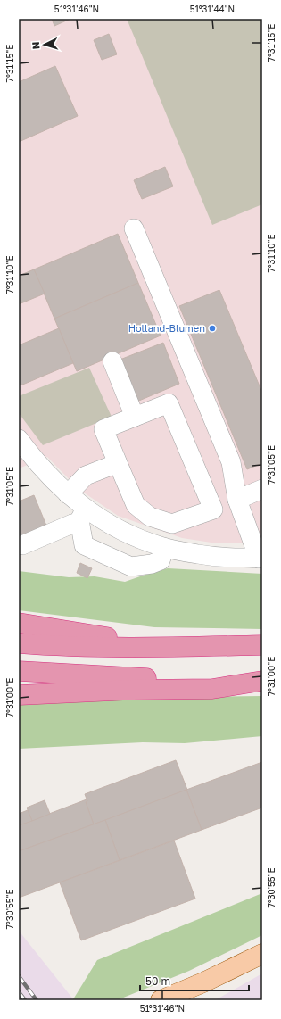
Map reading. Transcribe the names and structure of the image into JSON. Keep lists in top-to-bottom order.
{
  "places": ["Holland-Blumen"],
  "scale_bar": "50 m",
  "north": "left",
  "coordinates": [
    "51°31'46\"N",
    "51°31'44\"N",
    "7°31'15\"E",
    "7°31'10\"E",
    "7°31'05\"E",
    "7°31'00\"E",
    "7°30'55\"E"
  ]
}
